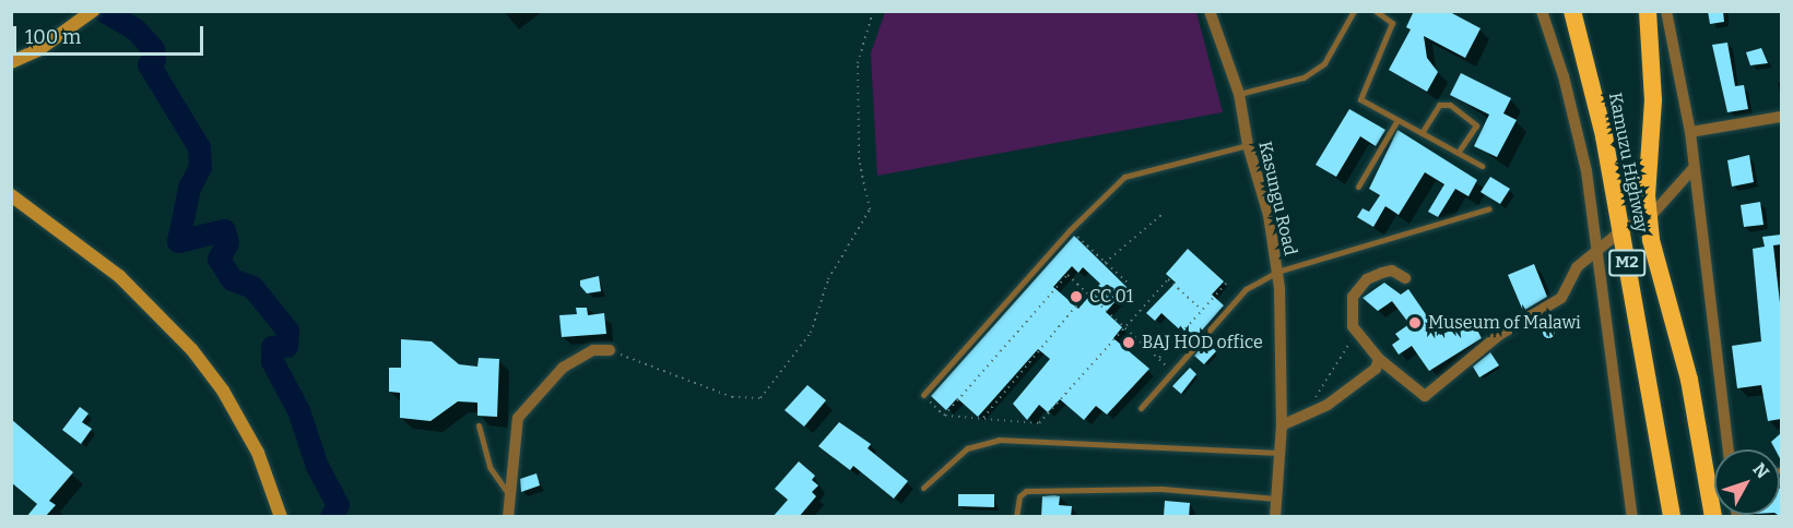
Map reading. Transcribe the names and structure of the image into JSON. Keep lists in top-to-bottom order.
{
  "streets": {
    "highway": ["Kamuzu Highway", "M2"],
    "street": ["Kasungu Road"]
  },
  "places": ["CC 01", "Museum of Malawi", "BAJ HOD office"],
  "scale_bar": "100 m",
  "north": "top right"
}
